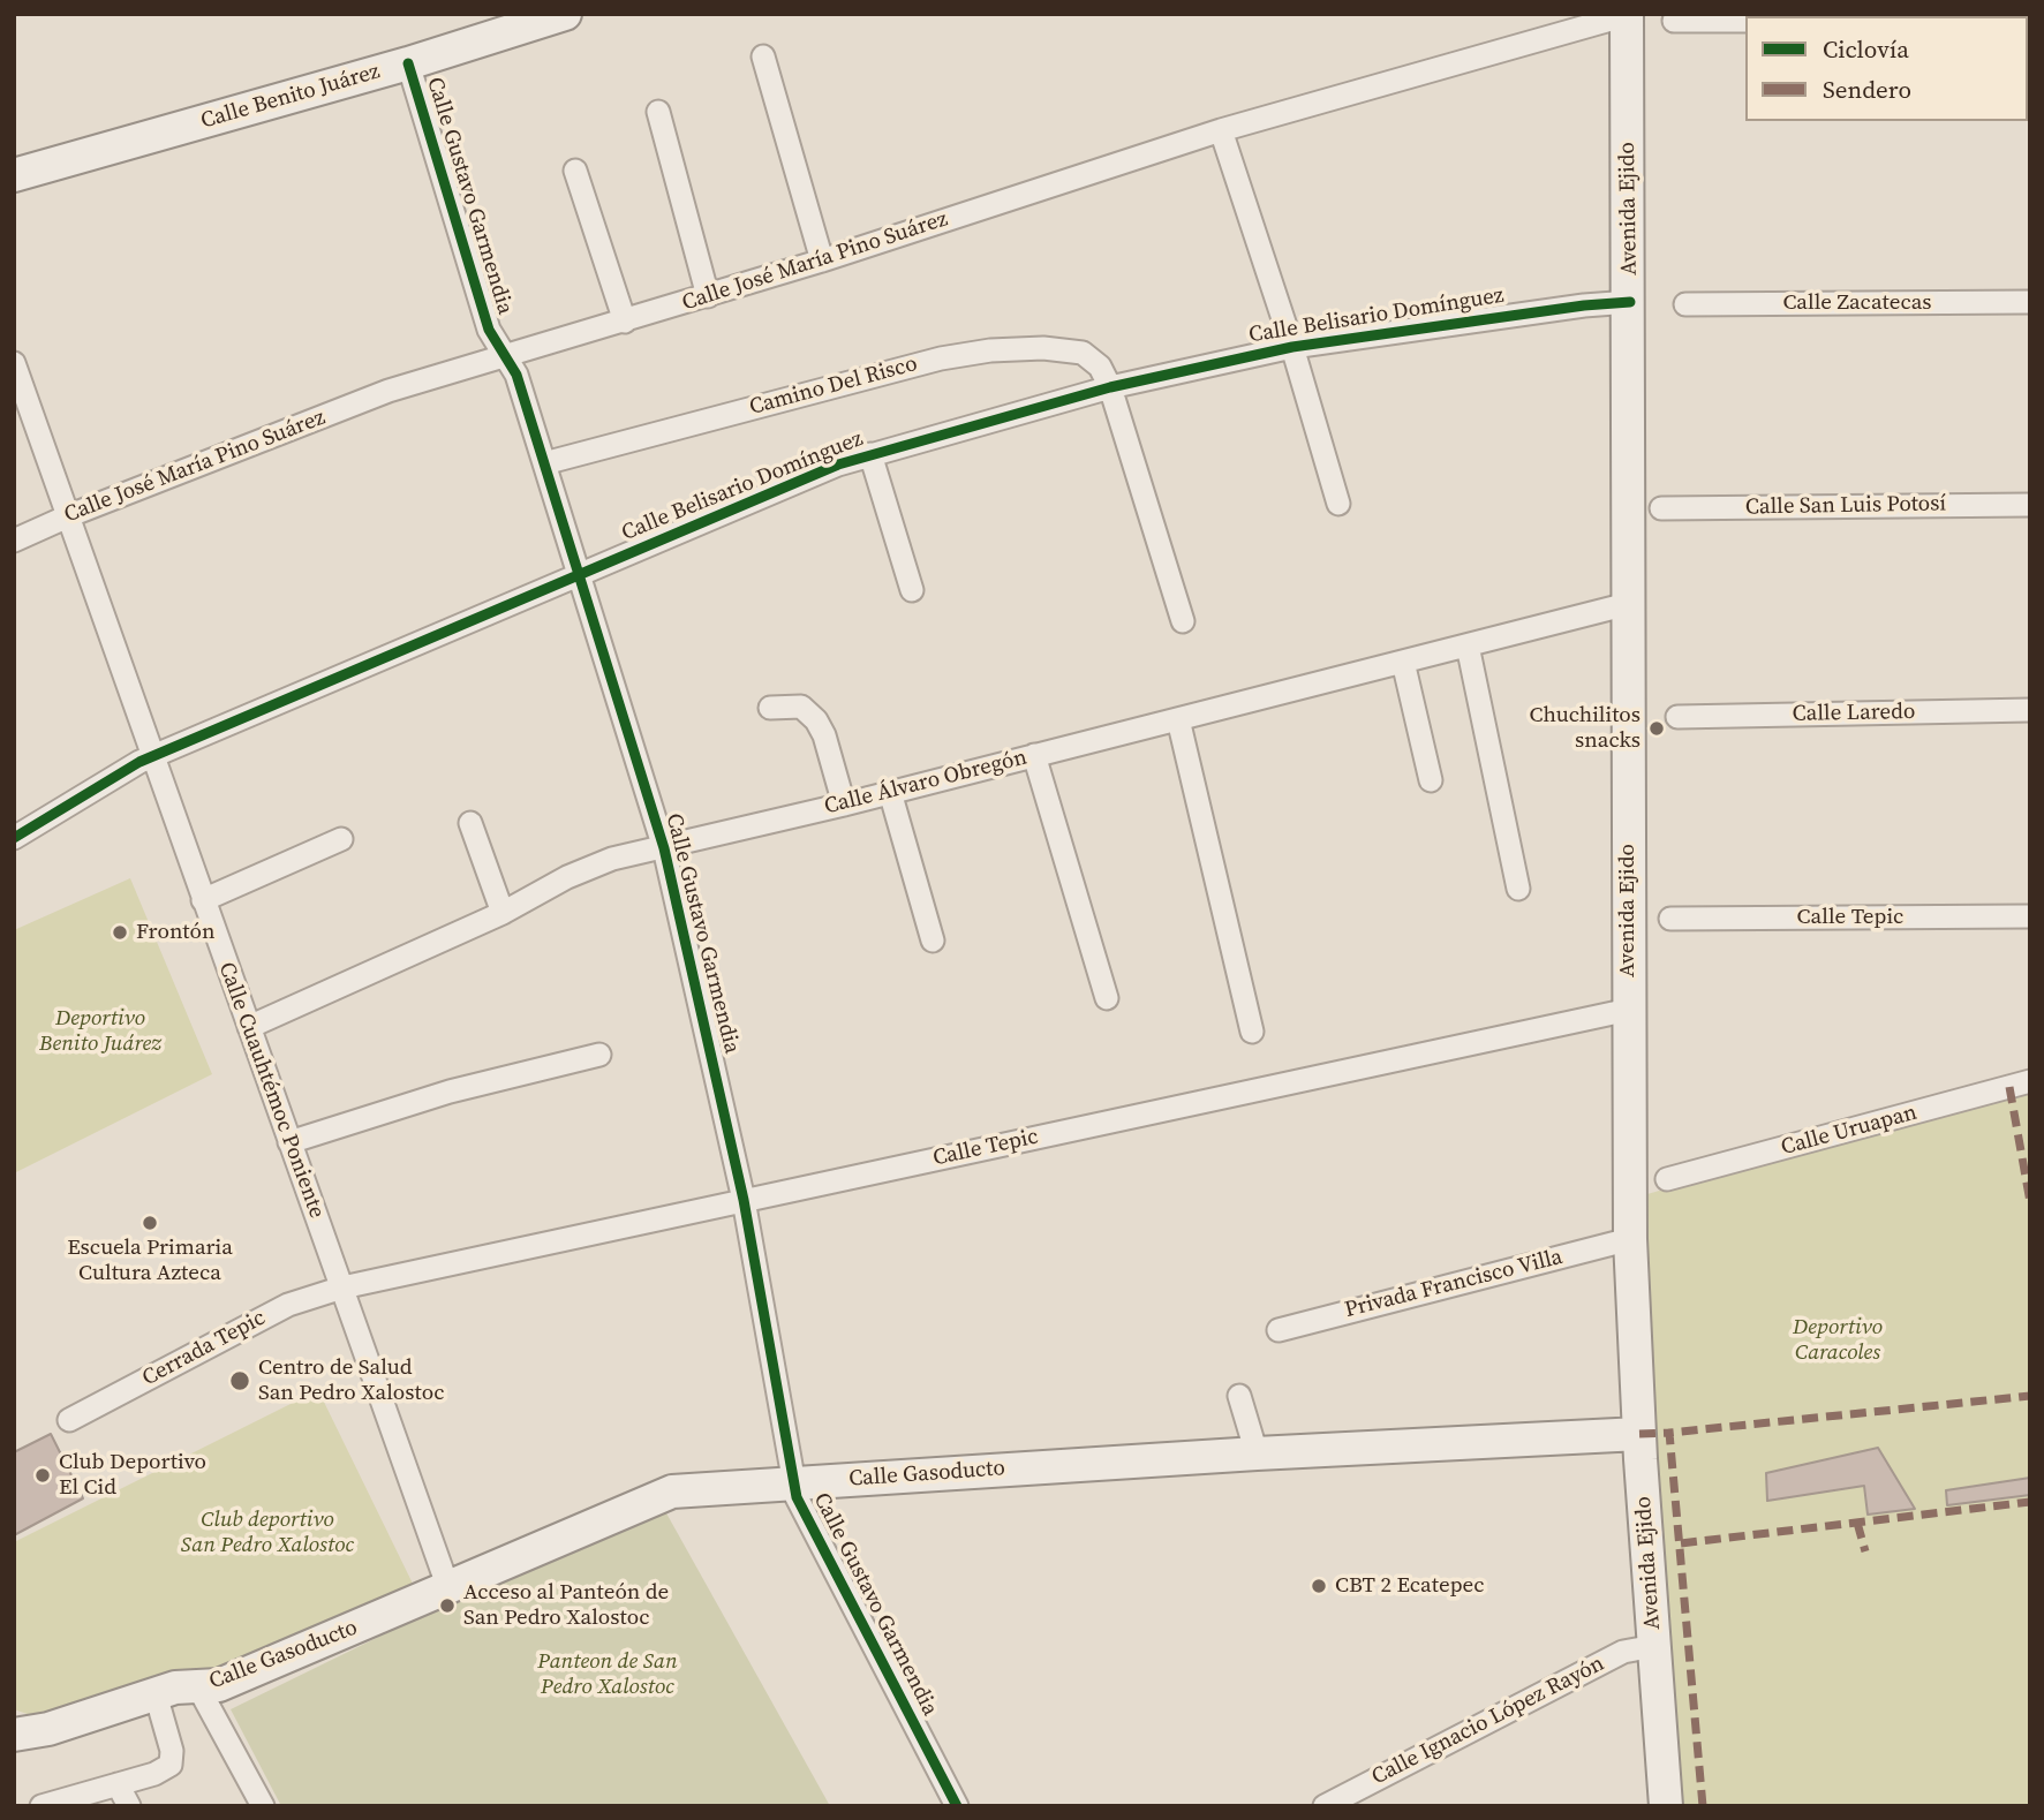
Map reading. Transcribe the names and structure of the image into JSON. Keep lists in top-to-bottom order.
{
  "streets": {
    "main road": ["Calle Benito Juárez", "Avenida Ejido", "Calle Gasoducto"],
    "street": [
      "Calle Gustavo Garmendia",
      "Calle José María Pino Suárez",
      "Calle Zacatecas",
      "Calle Belisario Domínguez",
      "Camino Del Risco",
      "Calle San Luis Potosí",
      "Calle Laredo",
      "Calle Álvaro Obregón",
      "Calle Tepic",
      "Calle Cuauhtémoc Poniente",
      "Calle Uruapan",
      "Privada Francisco Villa",
      "Cerrada Tepic",
      "Calle Ignacio López Rayón"
    ]
  },
  "crossings": [
    ["Calle Benito Juárez", "Calle Gustavo Garmendia"],
    ["Calle Gustavo Garmendia", "Calle José María Pino Suárez"],
    ["Calle Gustavo Garmendia", "Calle Belisario Domínguez"],
    ["Calle Gustavo Garmendia", "Camino Del Risco"],
    ["Calle Gustavo Garmendia", "Calle Álvaro Obregón"],
    ["Calle Gustavo Garmendia", "Calle Tepic"],
    ["Calle Gustavo Garmendia", "Calle Gasoducto"],
    ["Avenida Ejido", "Calle José María Pino Suárez"],
    ["Avenida Ejido", "Calle Belisario Domínguez"],
    ["Avenida Ejido", "Calle Álvaro Obregón"],
    ["Avenida Ejido", "Calle Tepic"],
    ["Avenida Ejido", "Privada Francisco Villa"],
    ["Avenida Ejido", "Calle Gasoducto"],
    ["Avenida Ejido", "Calle Ignacio López Rayón"],
    ["Calle José María Pino Suárez", "Calle Cuauhtémoc Poniente"],
    ["Calle Belisario Domínguez", "Camino Del Risco"],
    ["Calle Belisario Domínguez", "Calle Cuauhtémoc Poniente"],
    ["Calle Álvaro Obregón", "Calle Cuauhtémoc Poniente"],
    ["Calle Tepic", "Calle Cuauhtémoc Poniente"],
    ["Calle Tepic", "Cerrada Tepic"],
    ["Calle Cuauhtémoc Poniente", "Cerrada Tepic"],
    ["Calle Cuauhtémoc Poniente", "Calle Gasoducto"]
  ],
  "parks": [
    "Deportivo Benito Juárez",
    "Deportivo Caracoles",
    "Club deportivo San Pedro Xalostoc",
    "Panteon de San Pedro Xalostoc"
  ],
  "places": [
    "Chuchilitos snacks",
    "Frontón",
    "Escuela Primaria Cultura Azteca",
    "Centro de Salud San Pedro Xalostoc",
    "Club Deportivo El Cid",
    "CBT 2 Ecatepec",
    "Acceso al Panteón de San Pedro Xalostoc"
  ],
  "legend": ["Ciclovía", "Sendero"]
}
